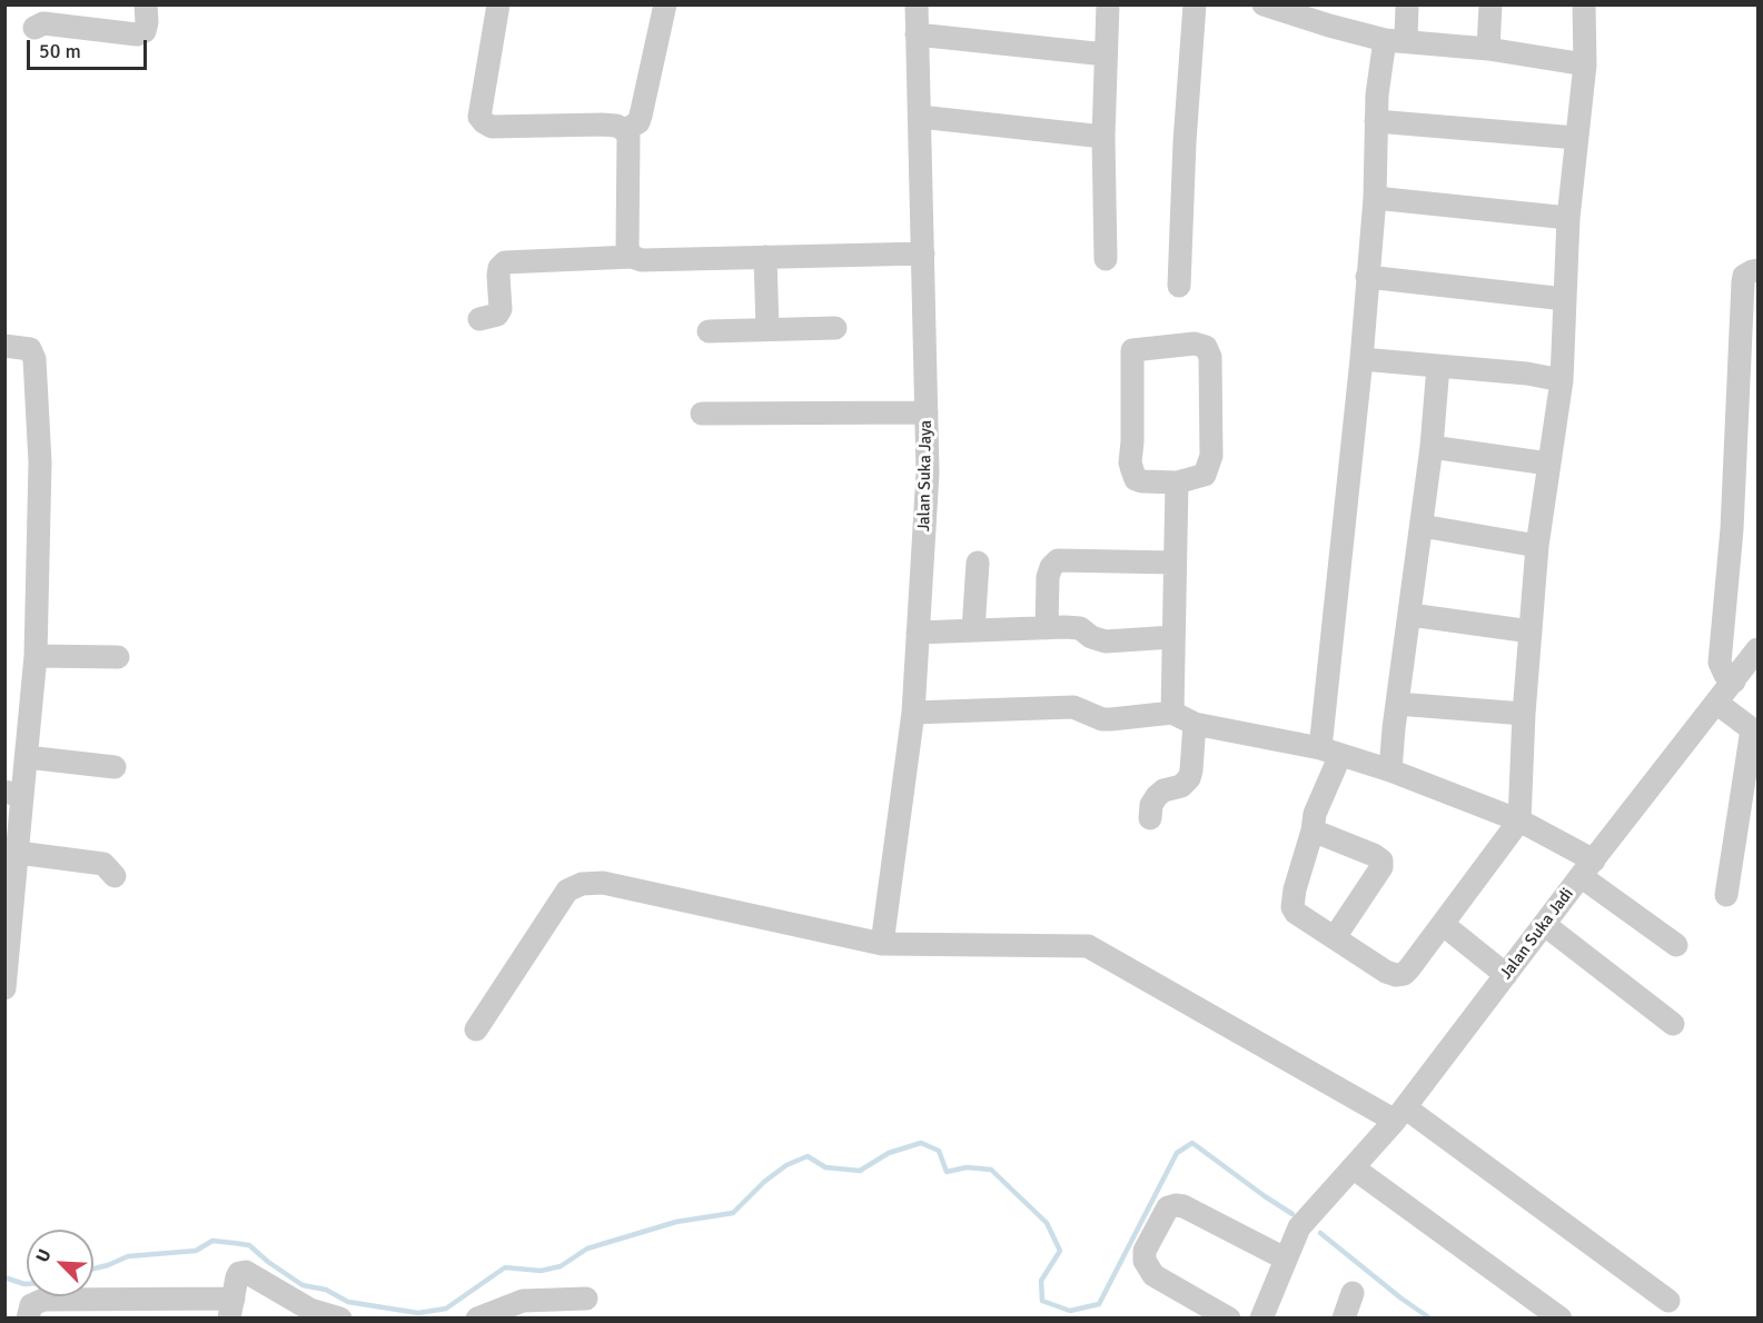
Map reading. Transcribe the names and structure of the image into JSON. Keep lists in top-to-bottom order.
{
  "streets": {
    "street": ["Jalan Suka Jaya", "Jalan Suka Jadi"]
  },
  "scale_bar": "50 m",
  "north": "top left"
}
